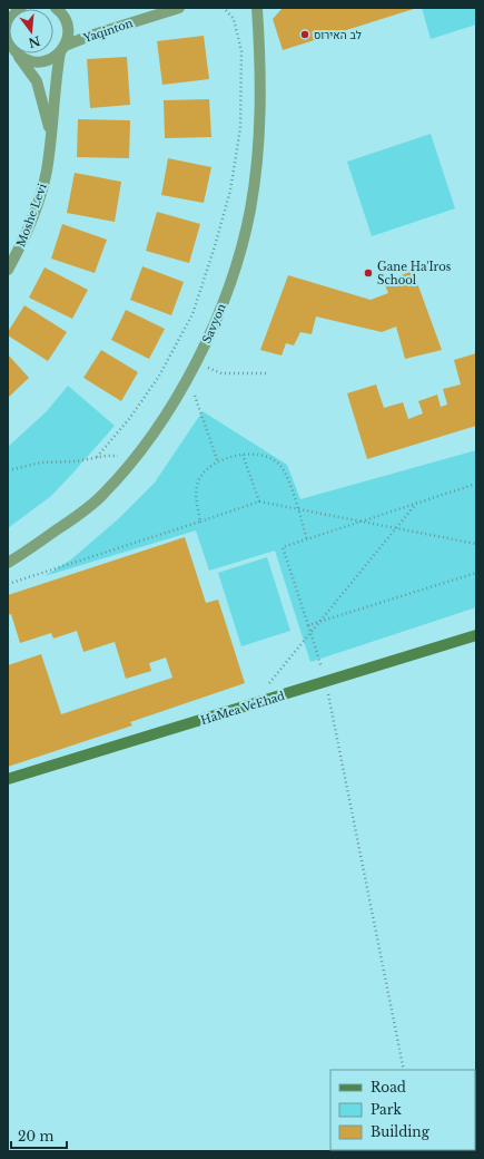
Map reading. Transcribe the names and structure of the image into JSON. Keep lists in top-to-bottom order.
{
  "streets": {
    "street": [
      "Yaqinton",
      "Moshe Levi",
      "Savyon",
      "HaMea VeEhad"
    ]
  },
  "crossings": [
    ["Yaqinton", "Moshe Levi"]
  ],
  "places": ["לב האירוס", "Gane Ha'Iros School"],
  "legend": ["Road", "Park", "Building"],
  "scale_bar": "20 m",
  "north": "bottom"
}
